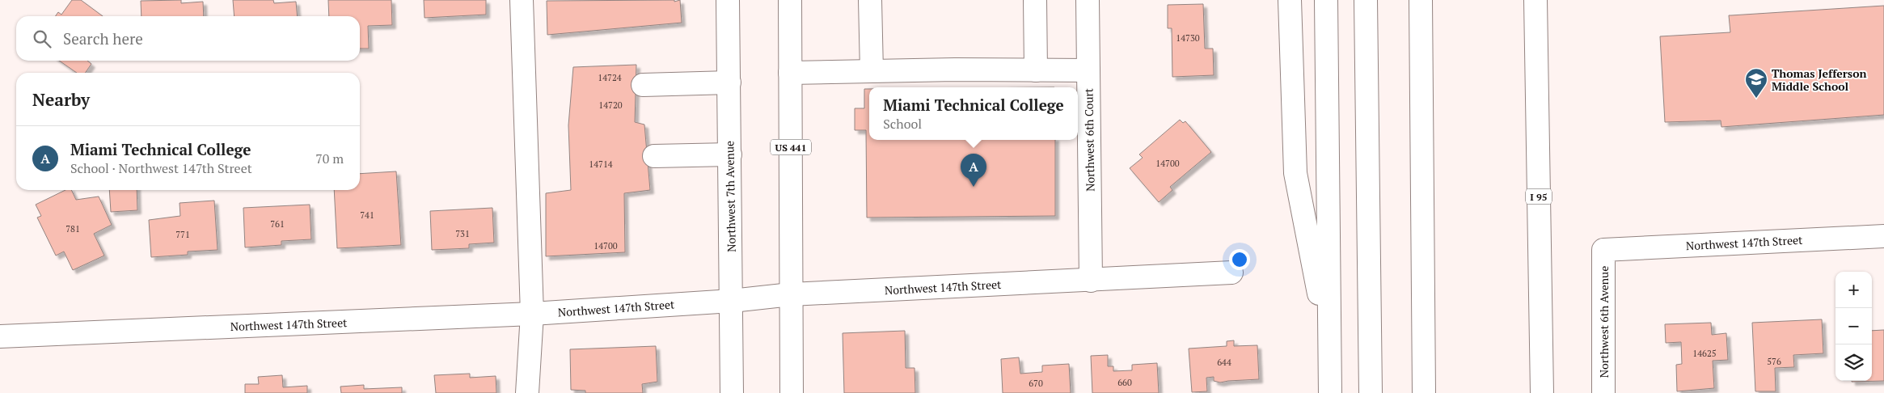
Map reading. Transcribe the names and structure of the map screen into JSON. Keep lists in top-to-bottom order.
{
  "streets": {
    "main road": [
      "Northwest 6th Court",
      "US 441",
      "Northwest 7th Avenue",
      "I 95",
      "Northwest 147th Street",
      "Northwest 6th Avenue"
    ]
  },
  "crossings": [
    ["Northwest 6th Court", "Northwest 147th Street"],
    ["US 441", "Northwest 147th Street"],
    ["Northwest 7th Avenue", "Northwest 147th Street"],
    ["Northwest 147th Street", "Northwest 6th Avenue"]
  ],
  "places": {
    "school or university": ["Thomas Jefferson Middle School"]
  },
  "house_numbers": [
    "14730",
    "14724",
    "14720",
    "14700",
    "14714",
    "741",
    "761",
    "781",
    "731",
    "771",
    "14700",
    "14625",
    "576",
    "644",
    "660",
    "670"
  ],
  "page": {
    "search": "Search here",
    "heading": "Nearby",
    "popup": ["Miami Technical College", "School"],
    "list": [
      {
        "mark": "A",
        "name": "Miami Technical College",
        "note": "School · Northwest 147th Street",
        "value": "70 m"
      }
    ],
    "pins": "A",
    "map_buttons": ["+", "−"]
  }
}
